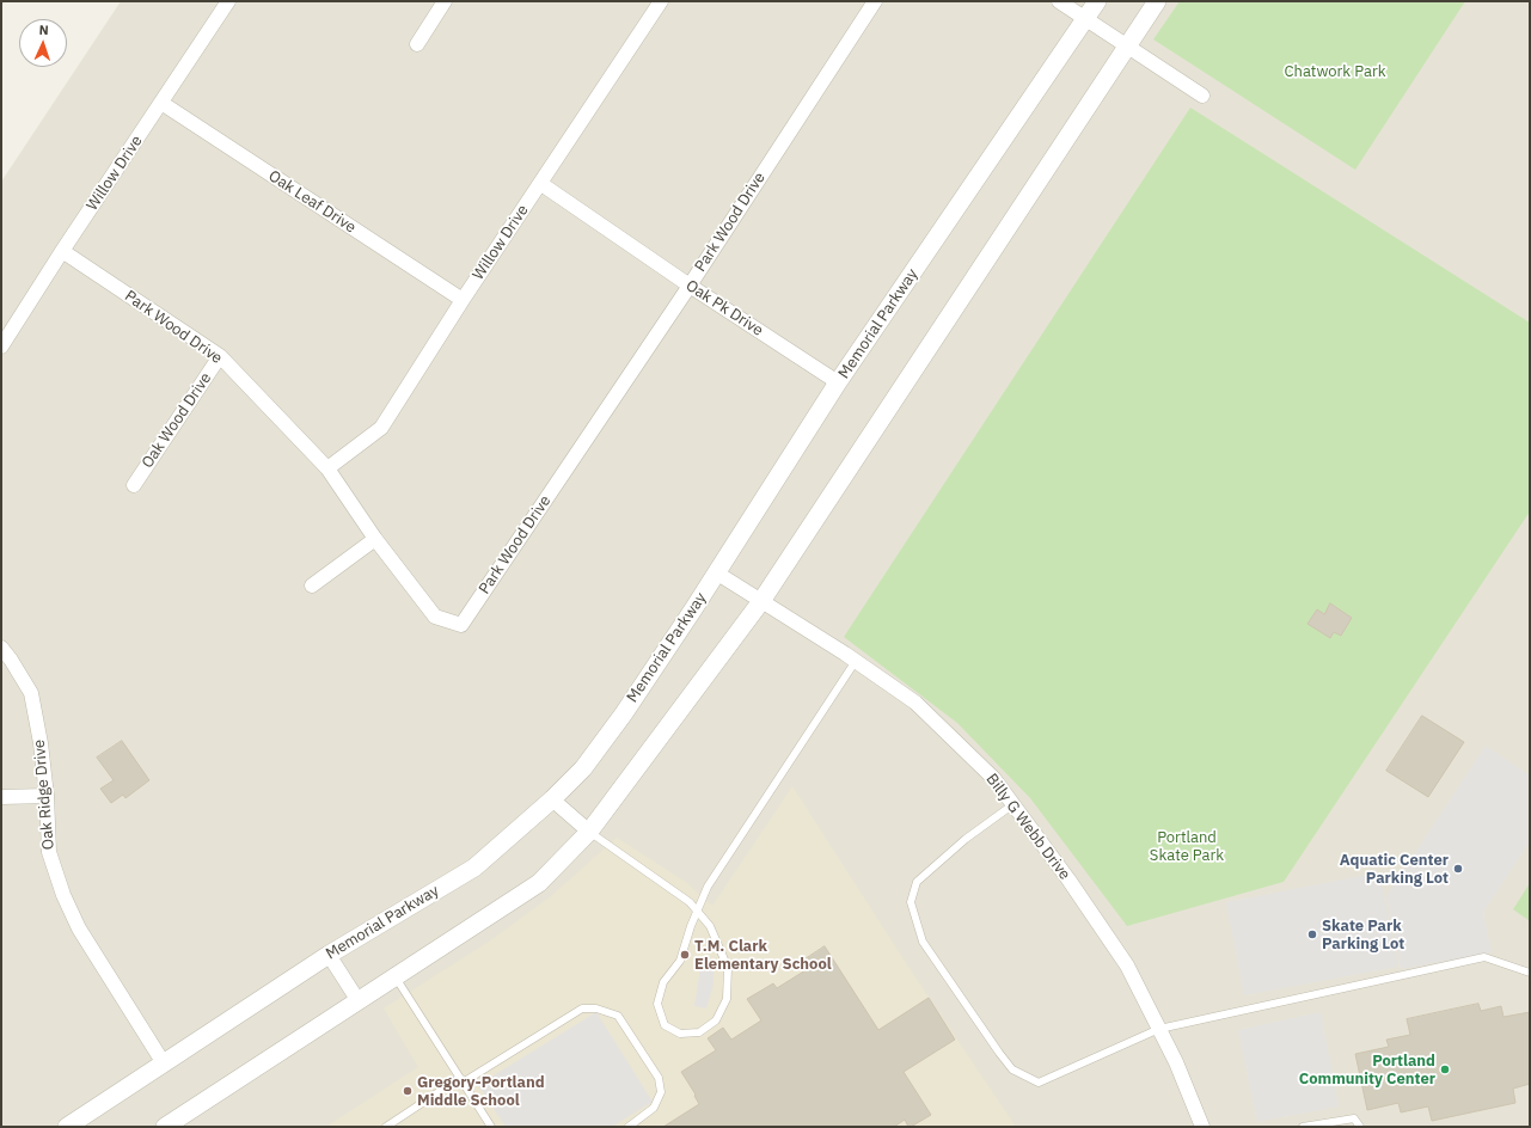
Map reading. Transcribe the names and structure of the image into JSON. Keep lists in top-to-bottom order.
{
  "streets": {
    "street": [
      "Willow Drive",
      "Oak Leaf Drive",
      "Park Wood Drive",
      "Oak Pk Drive",
      "Memorial Parkway",
      "Oak Wood Drive",
      "Oak Ridge Drive",
      "Billy G Webb Drive"
    ]
  },
  "crossings": [
    ["Willow Drive", "Oak Leaf Drive"],
    ["Willow Drive", "Park Wood Drive"],
    ["Willow Drive", "Oak Pk Drive"],
    ["Park Wood Drive", "Oak Pk Drive"],
    ["Park Wood Drive", "Oak Wood Drive"],
    ["Oak Pk Drive", "Memorial Parkway"],
    ["Memorial Parkway", "Oak Ridge Drive"],
    ["Memorial Parkway", "Billy G Webb Drive"]
  ],
  "parks": ["Chatwork Park", "Portland Skate Park"],
  "places": [
    "Aquatic Center Parking Lot",
    "Skate Park Parking Lot",
    "T.M. Clark Elementary School",
    "Portland Community Center",
    "Gregory-Portland Middle School"
  ],
  "north": "top"
}
